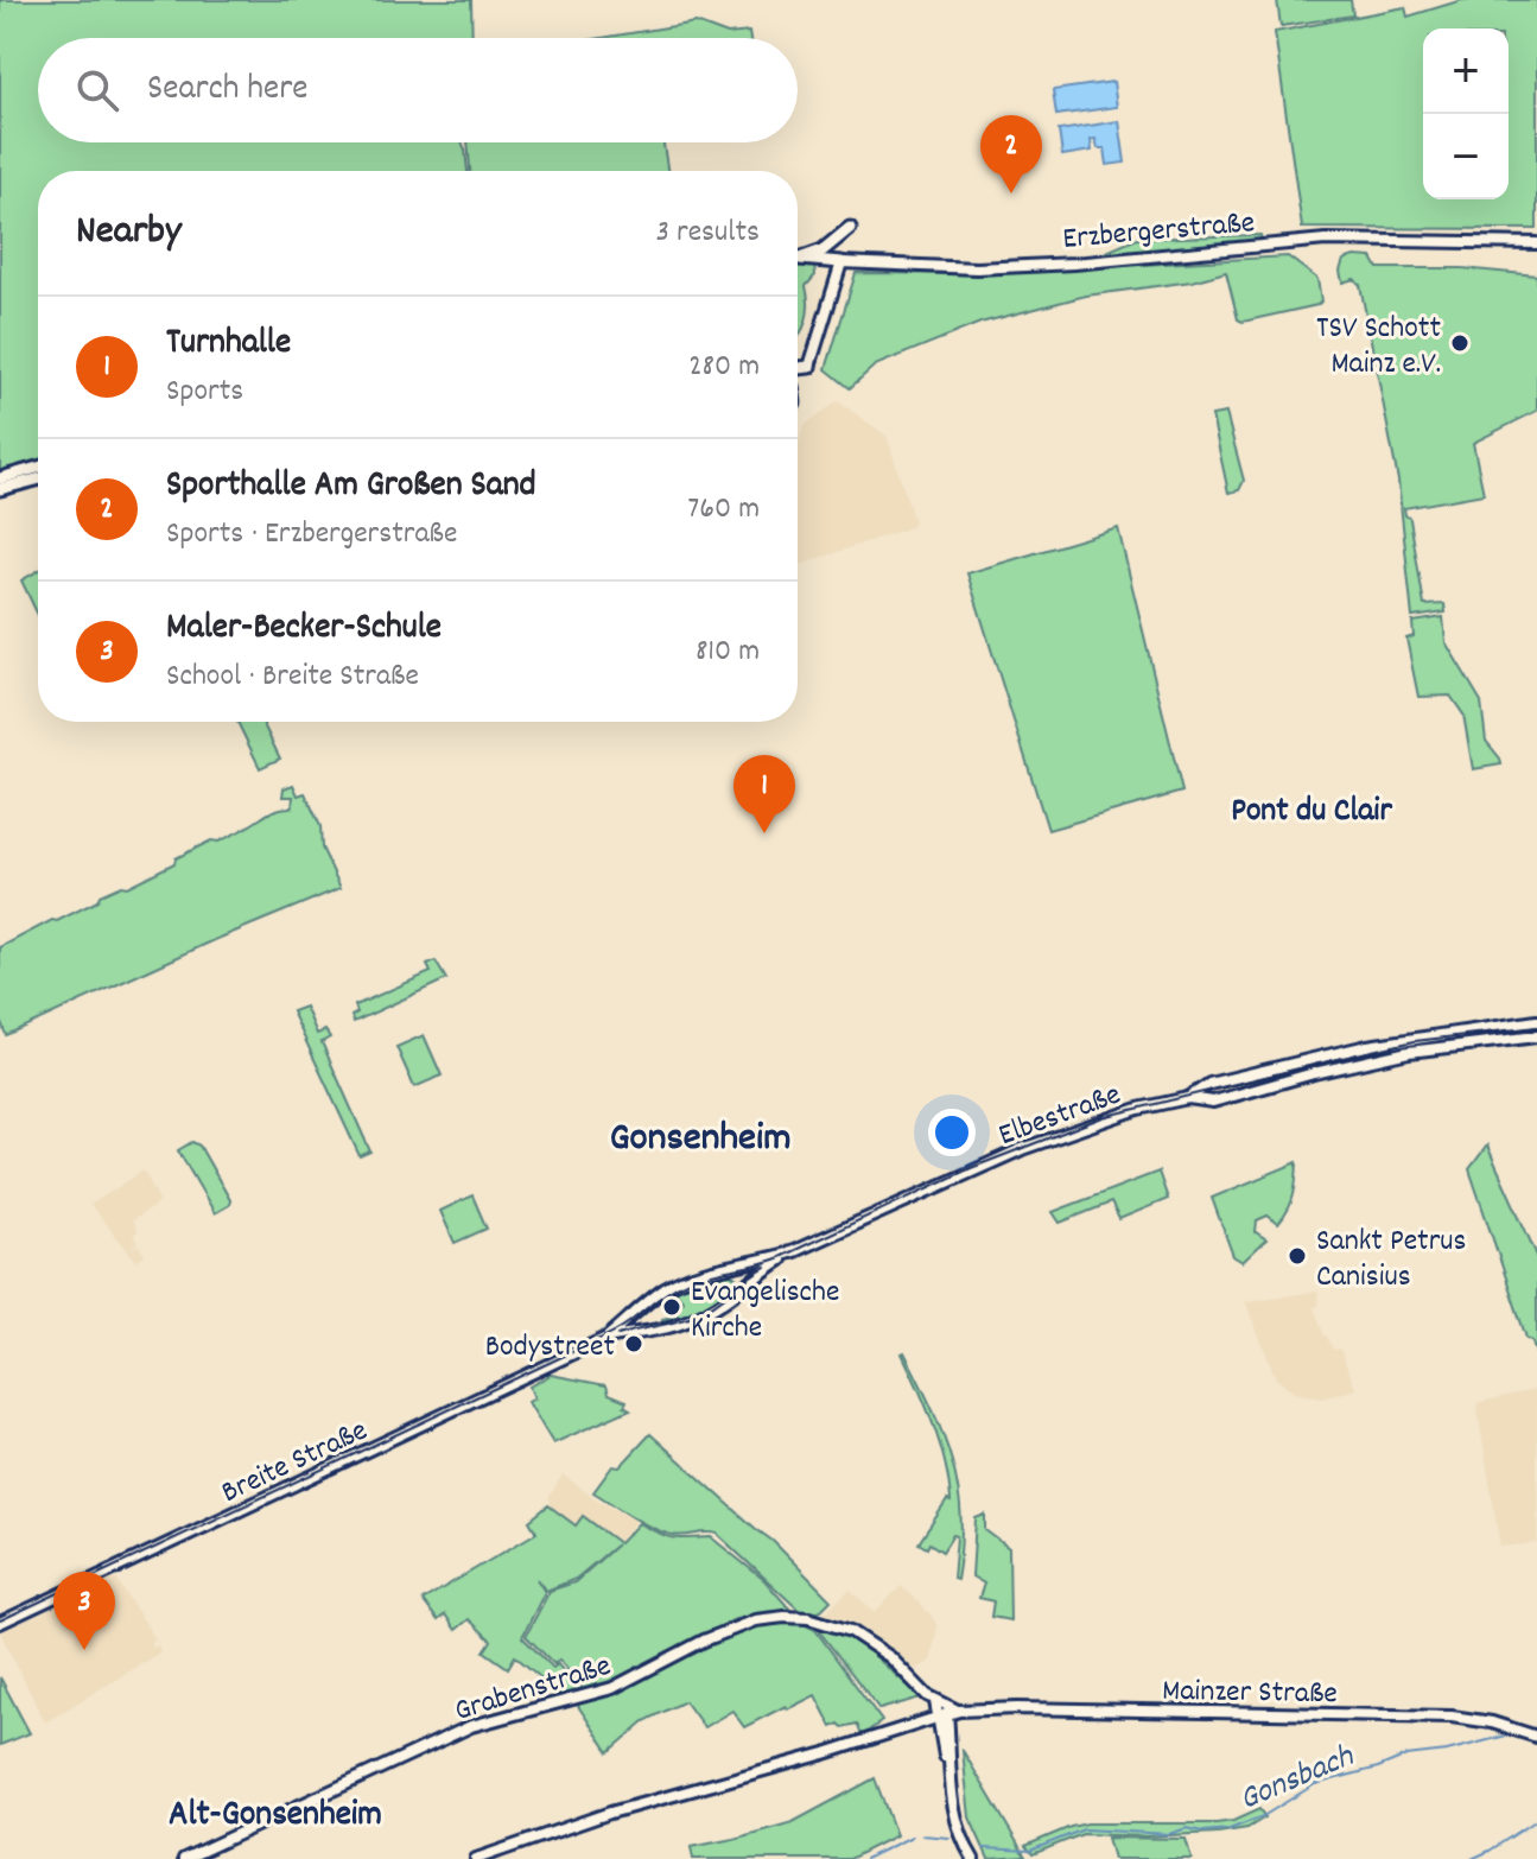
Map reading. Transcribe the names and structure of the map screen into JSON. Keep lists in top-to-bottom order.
{
  "streets": {
    "main road": [
      "Erzbergerstraße",
      "Elbestraße",
      "Breite Straße",
      "Grabenstraße",
      "Mainzer Straße"
    ]
  },
  "crossings": [
    ["Elbestraße", "Breite Straße"],
    ["Grabenstraße", "Mainzer Straße"]
  ],
  "districts": ["Pont du Clair", "Gonsenheim", "Alt-Gonsenheim"],
  "water": ["Gonsbach"],
  "places": [
    "TSV Schott Mainz e.V.",
    "Sankt Petrus Canisius",
    "Evangelische Kirche",
    "Bodystreet"
  ],
  "page": {
    "map_buttons": ["+", "−"],
    "search": "Search here",
    "pins": ["2", "1", "3"],
    "heading": ["Nearby", "3 results"],
    "list": [
      {
        "mark": "1",
        "name": "Turnhalle",
        "note": "Sports",
        "value": "280 m"
      },
      {
        "mark": "2",
        "name": "Sporthalle Am Großen Sand",
        "note": "Sports · Erzbergerstraße",
        "value": "760 m"
      },
      {
        "mark": "3",
        "name": "Maler-Becker-Schule",
        "note": "School · Breite Straße",
        "value": "810 m"
      }
    ]
  }
}
